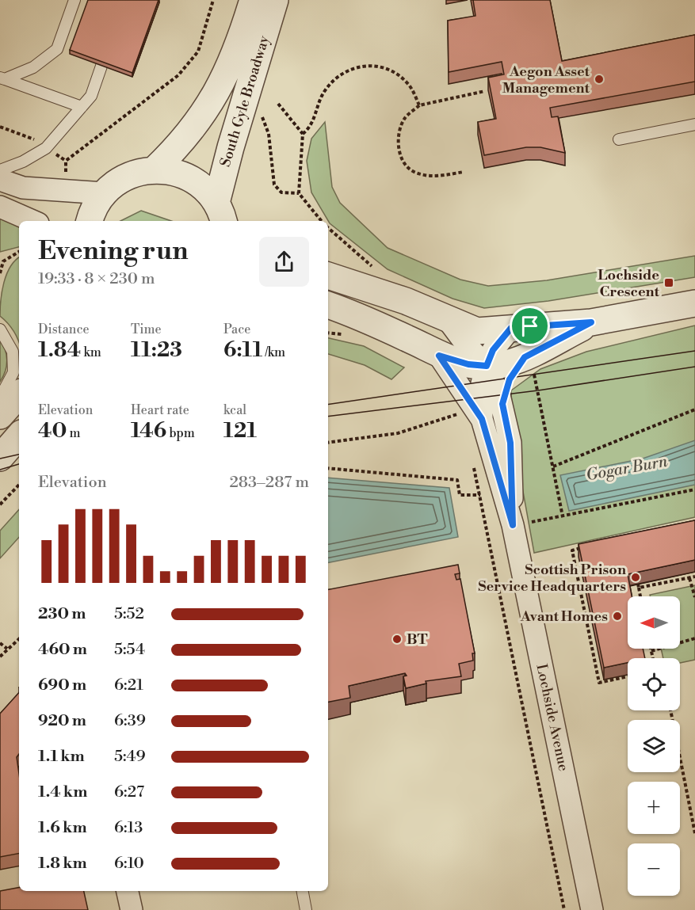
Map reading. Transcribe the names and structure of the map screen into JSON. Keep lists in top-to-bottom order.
{
  "streets": {
    "street": ["South Gyle Broadway", "Lochside Avenue"]
  },
  "water": ["Gogar Burn"],
  "places": {
    "other": [
      "Aegon Asset Management",
      "Scottish Prison Service Headquarters",
      "Avant Homes",
      "BT"
    ],
    "transit": ["Lochside Crescent"]
  },
  "north": "left",
  "page": {
    "heading": ["Evening run", "19:33 · 8 × 230 m"],
    "stats": [
      ["Distance", "1.84 km"],
      ["Time", "11:23"],
      ["Pace", "6:11 /km"],
      ["Elevation", "40 m"],
      ["Heart rate", "146 bpm"],
      ["kcal", "121"]
    ],
    "chart": ["Elevation", "283–287 m"],
    "map_buttons": ["+", "−"],
    "list": [
      {
        "name": "230 m",
        "note": "5:52"
      },
      {
        "name": "460 m",
        "note": "5:54"
      },
      {
        "name": "690 m",
        "note": "6:21"
      },
      {
        "name": "920 m",
        "note": "6:39"
      },
      {
        "name": "1.1 km",
        "note": "5:49"
      },
      {
        "name": "1.4 km",
        "note": "6:27"
      },
      {
        "name": "1.6 km",
        "note": "6:13"
      },
      {
        "name": "1.8 km",
        "note": "6:10"
      }
    ]
  }
}
